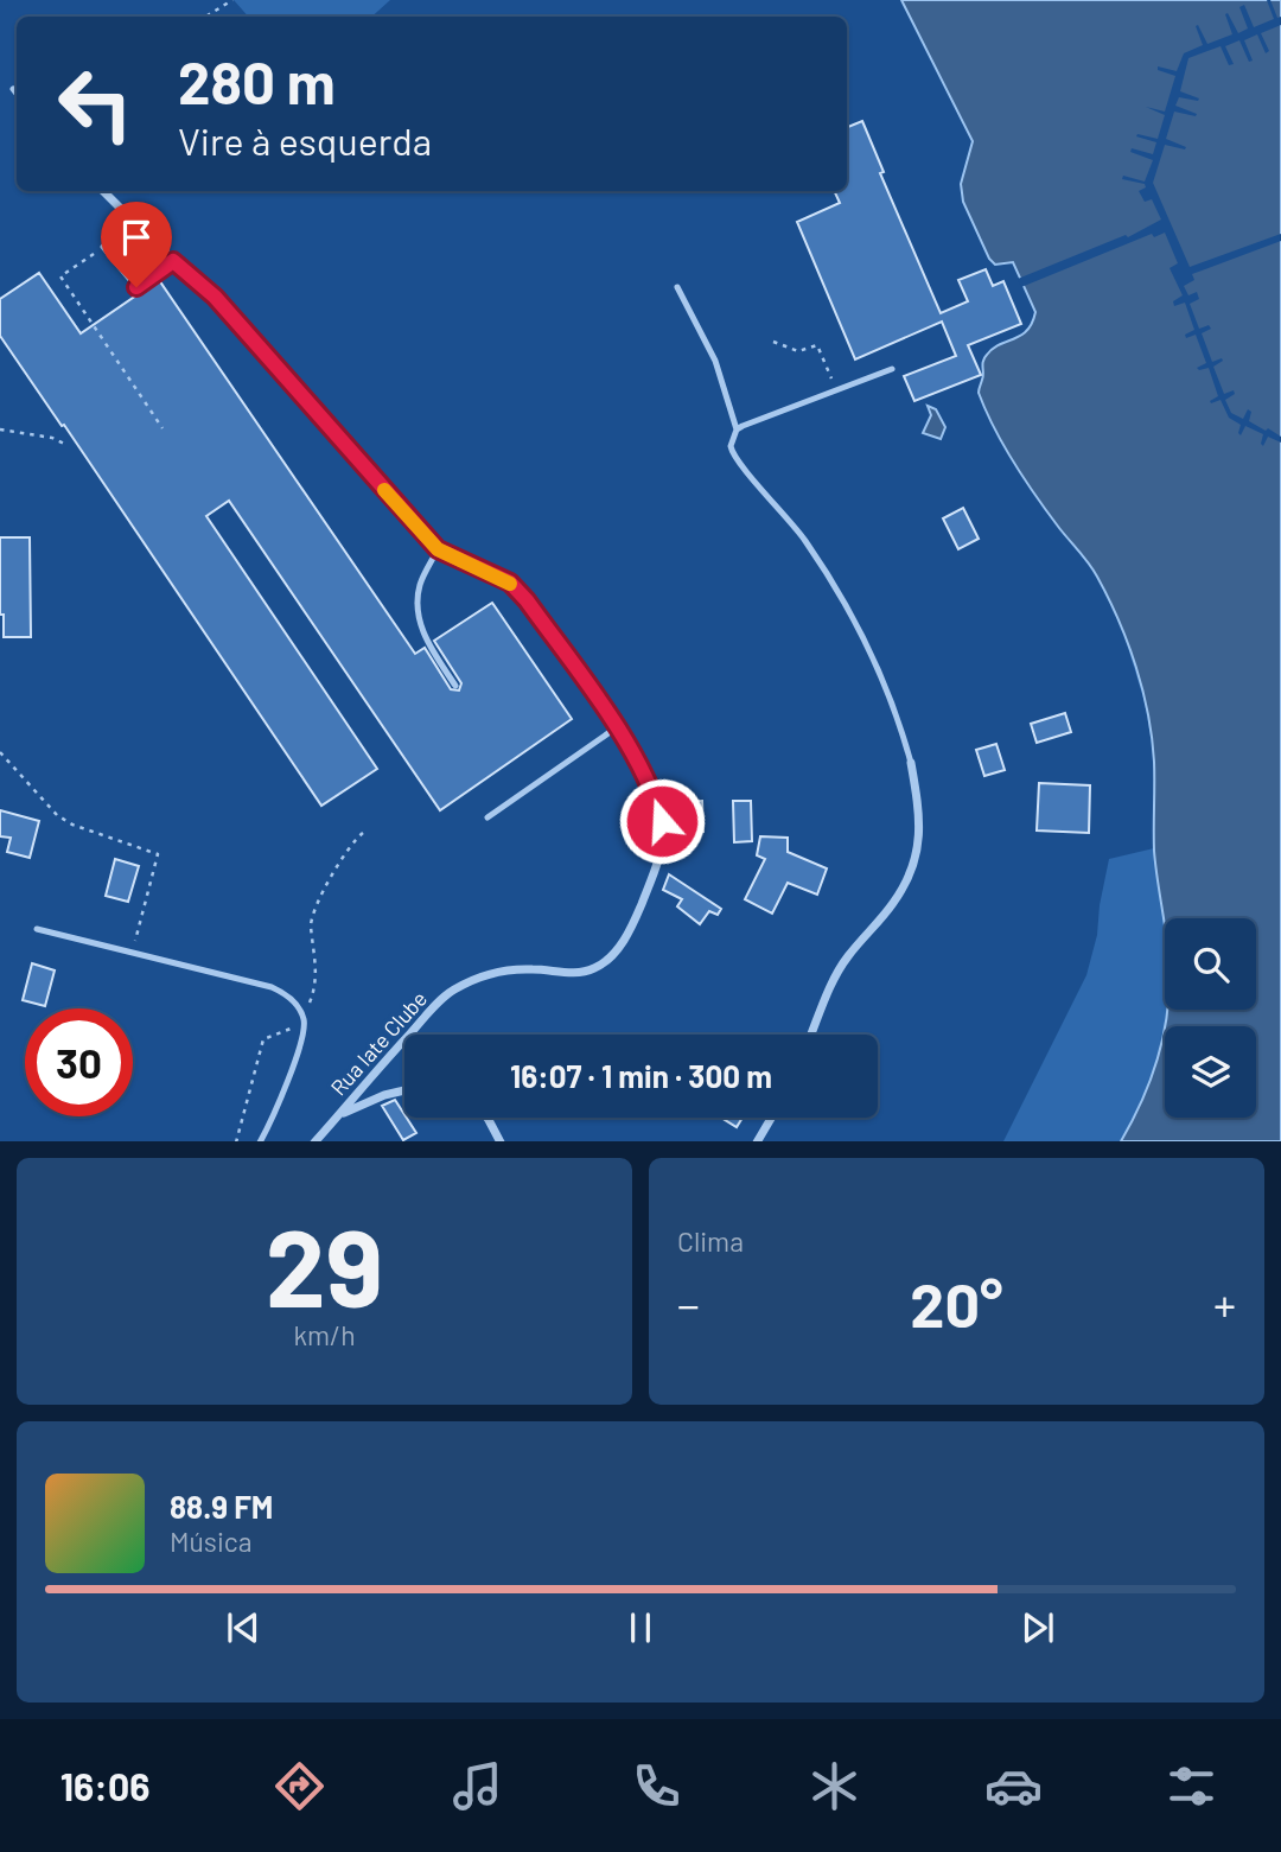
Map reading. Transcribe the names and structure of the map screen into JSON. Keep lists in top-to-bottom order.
{
  "streets": {
    "street": ["Rua Iate Clube"]
  },
  "page": {
    "turn": ["280 m", "Vire à esquerda"],
    "limit": "30",
    "trip": "16:07 · 1 min · 300 m",
    "tile": [
      ["29", "km/h"],
      "Clima"
    ],
    "heat": ["−", "20°", "+"],
    "song": ["88.9 FM", "Música"],
    "tabs": "16:06"
  }
}
